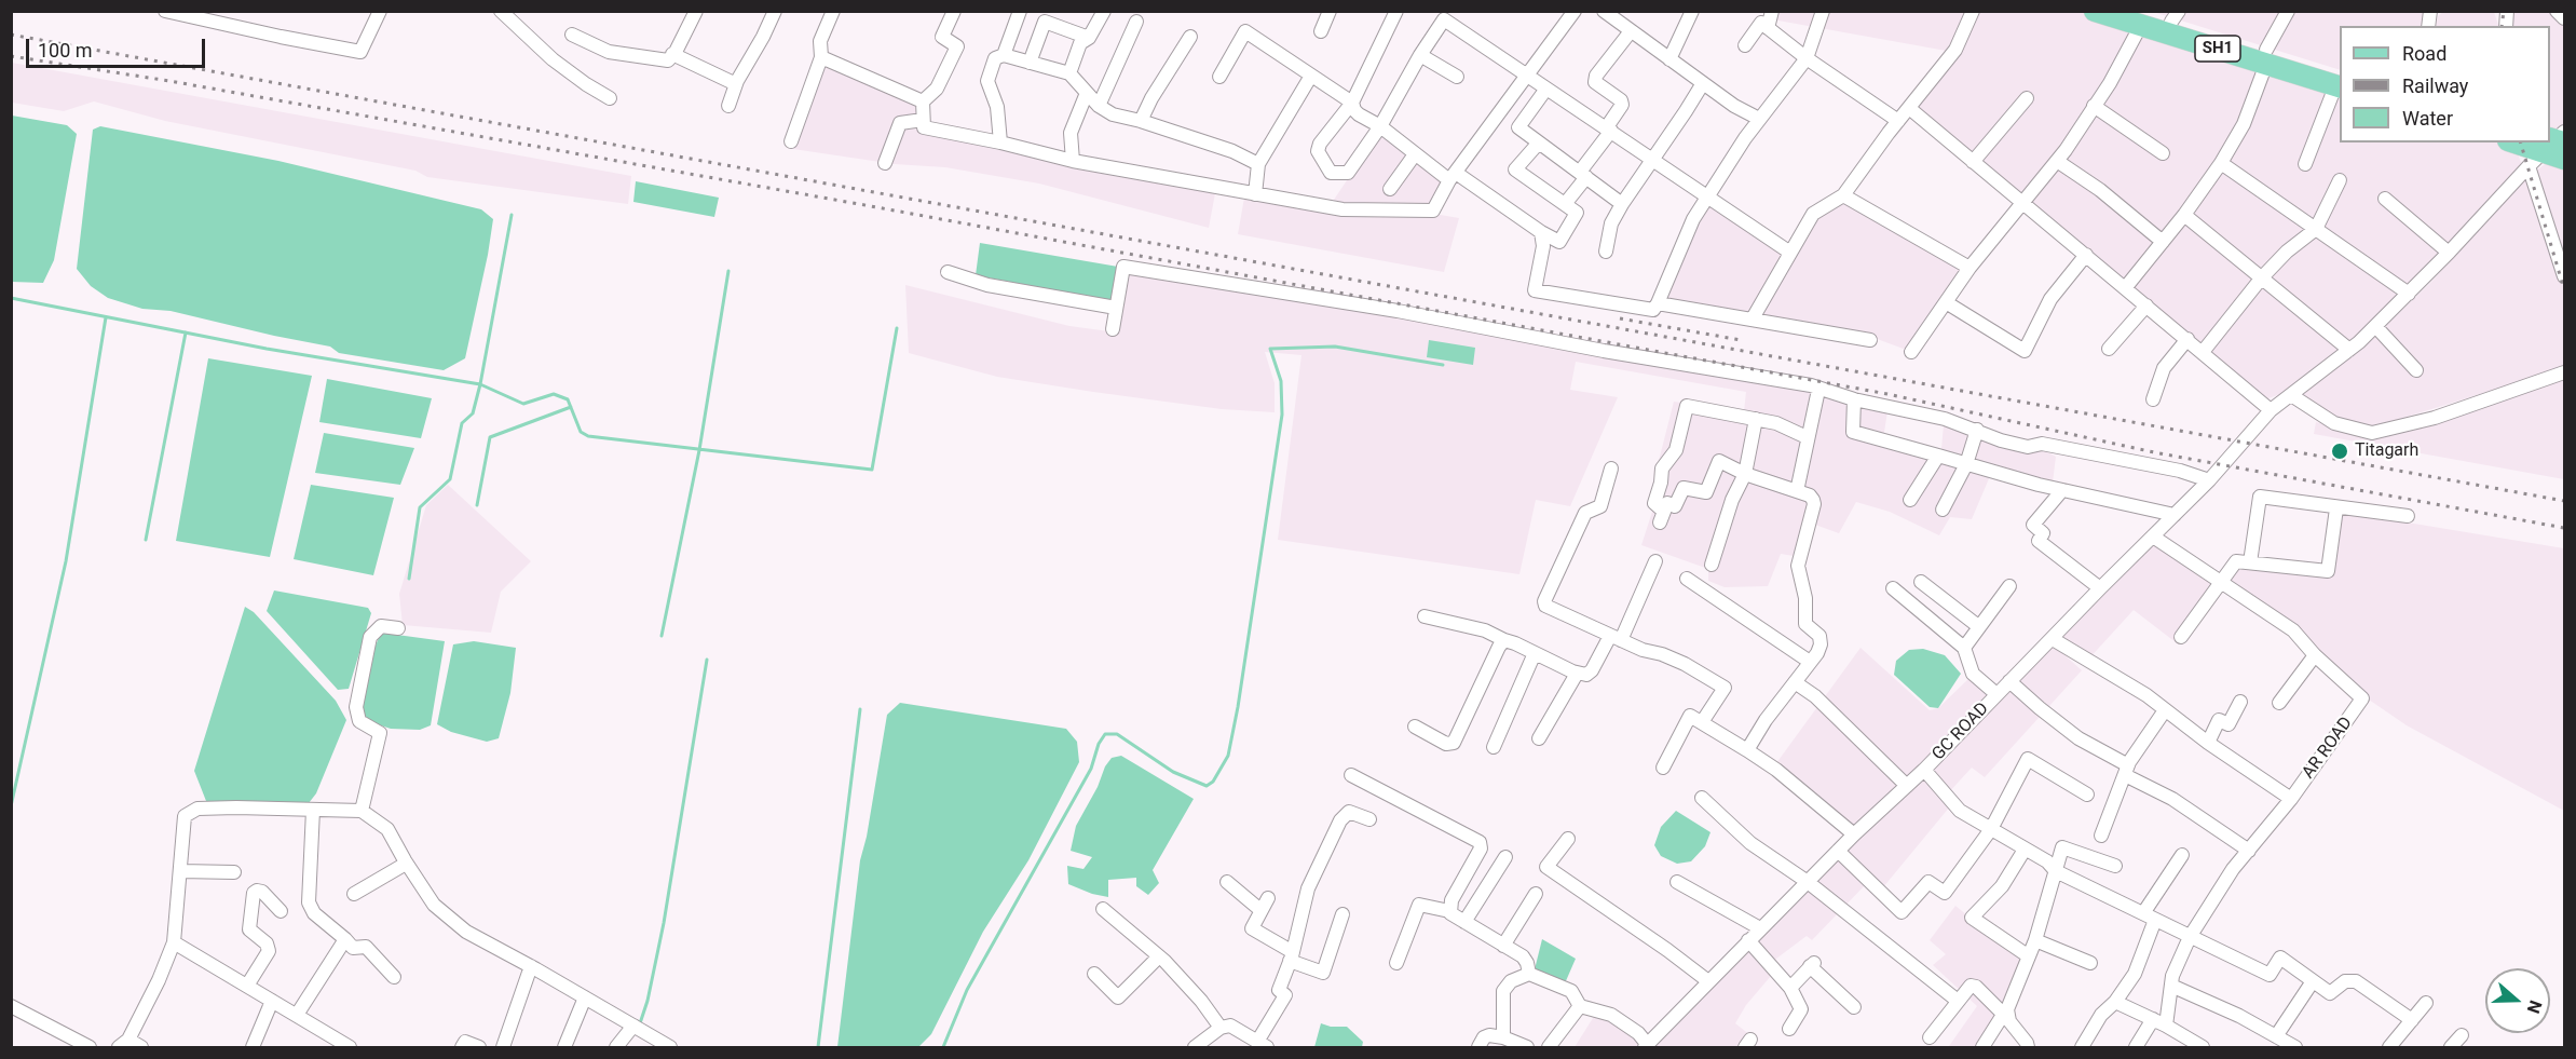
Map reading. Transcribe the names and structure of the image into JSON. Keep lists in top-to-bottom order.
{
  "streets": {
    "main road": ["SH1"],
    "street": ["GC ROAD", "AR ROAD"]
  },
  "crossings": [
    ["GC ROAD", "AR ROAD"]
  ],
  "places": ["Titagarh"],
  "legend": ["Road", "Railway", "Water"],
  "scale_bar": "100 m",
  "north": "right"
}
